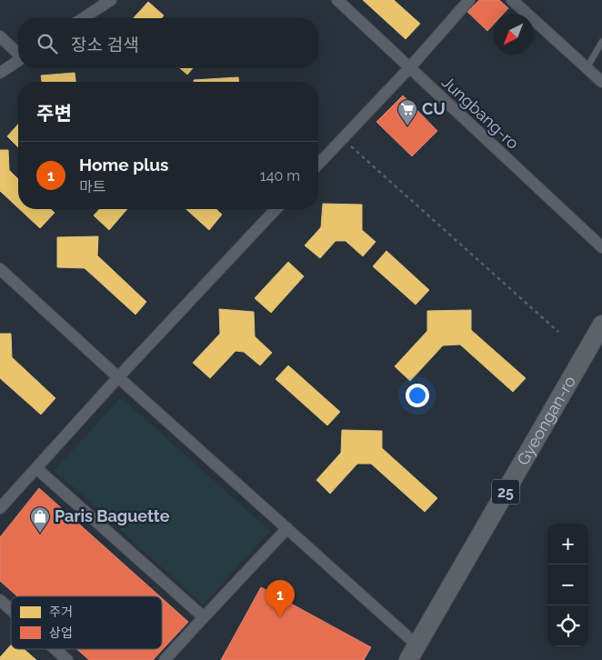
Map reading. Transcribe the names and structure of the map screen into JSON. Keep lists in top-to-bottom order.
{
  "streets": {
    "main road": ["Gyeongan-ro", "25"],
    "street": ["Jungbang-ro"]
  },
  "places": {
    "supermarket": ["CU"],
    "shop": ["Paris Baguette"]
  },
  "legend": ["주거", "상업"],
  "north": "bottom left",
  "page": {
    "search": "장소 검색",
    "heading": "주변",
    "list": [
      {
        "mark": "1",
        "name": "Home plus",
        "note": "마트",
        "value": "140 m"
      }
    ],
    "map_buttons": ["+", "−"],
    "pins": "1"
  }
}
